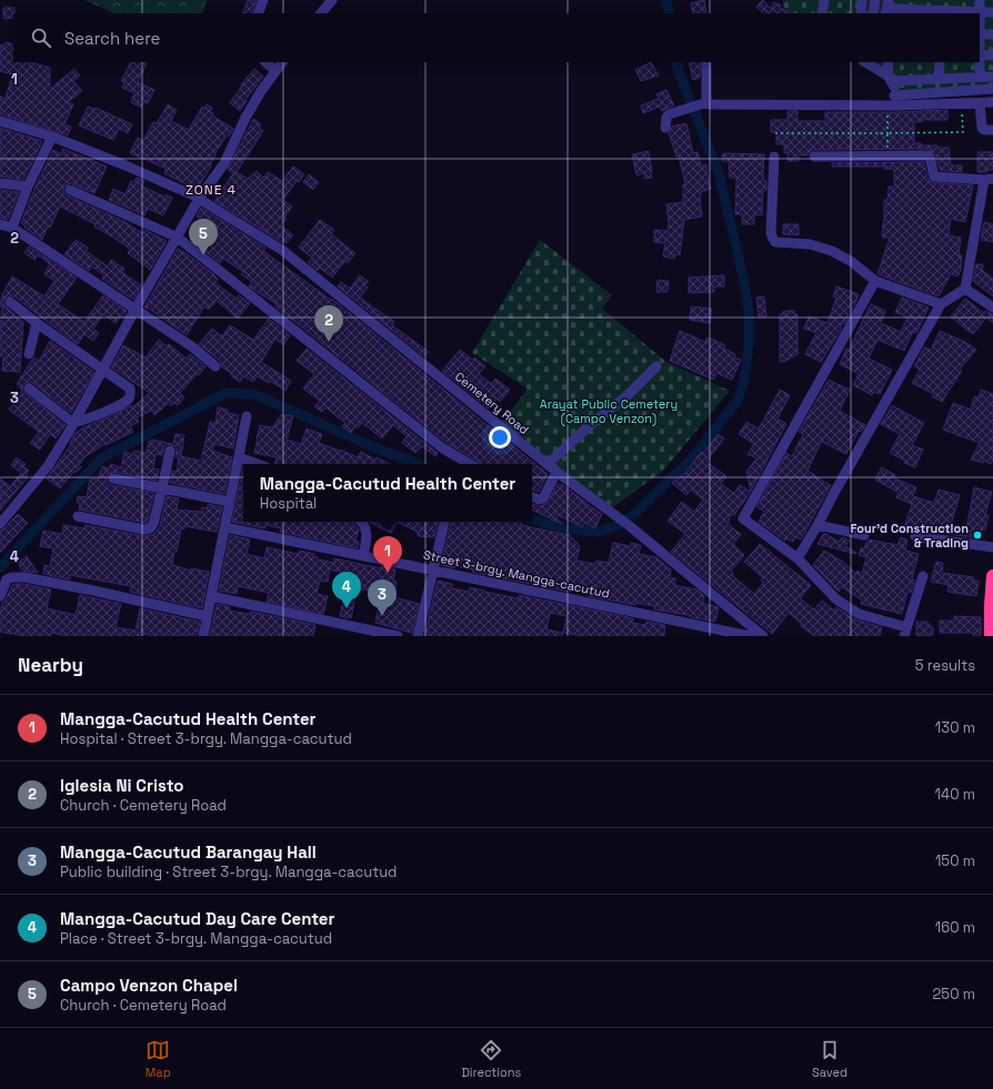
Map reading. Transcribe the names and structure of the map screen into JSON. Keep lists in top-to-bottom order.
{
  "streets": {
    "street": ["Cemetery Road", "Street 3-brgy. Mangga-cacutud"]
  },
  "districts": ["ZONE 4"],
  "parks": ["Arayat Public Cemetery (Campo Venzon)"],
  "places": ["Four'd Construction & Trading"],
  "page": {
    "search": "Search here",
    "pins": [
      "5",
      "2",
      "1",
      "4",
      "3"
    ],
    "popup": ["Mangga-Cacutud Health Center", "Hospital"],
    "heading": ["Nearby", "5 results"],
    "list": [
      {
        "mark": "1",
        "name": "Mangga-Cacutud Health Center",
        "note": "Hospital · Street 3-brgy. Mangga-cacutud",
        "value": "130 m"
      },
      {
        "mark": "2",
        "name": "Iglesia Ni Cristo",
        "note": "Church · Cemetery Road",
        "value": "140 m"
      },
      {
        "mark": "3",
        "name": "Mangga-Cacutud Barangay Hall",
        "note": "Public building · Street 3-brgy. Mangga-cacutud",
        "value": "150 m"
      },
      {
        "mark": "4",
        "name": "Mangga-Cacutud Day Care Center",
        "note": "Place · Street 3-brgy. Mangga-cacutud",
        "value": "160 m"
      },
      {
        "mark": "5",
        "name": "Campo Venzon Chapel",
        "note": "Church · Cemetery Road",
        "value": "250 m"
      }
    ],
    "nav": ["Map", "Directions", "Saved"]
  },
  "grid": {
    "rows": [
      "1",
      "2",
      "3",
      "4"
    ]
  }
}
